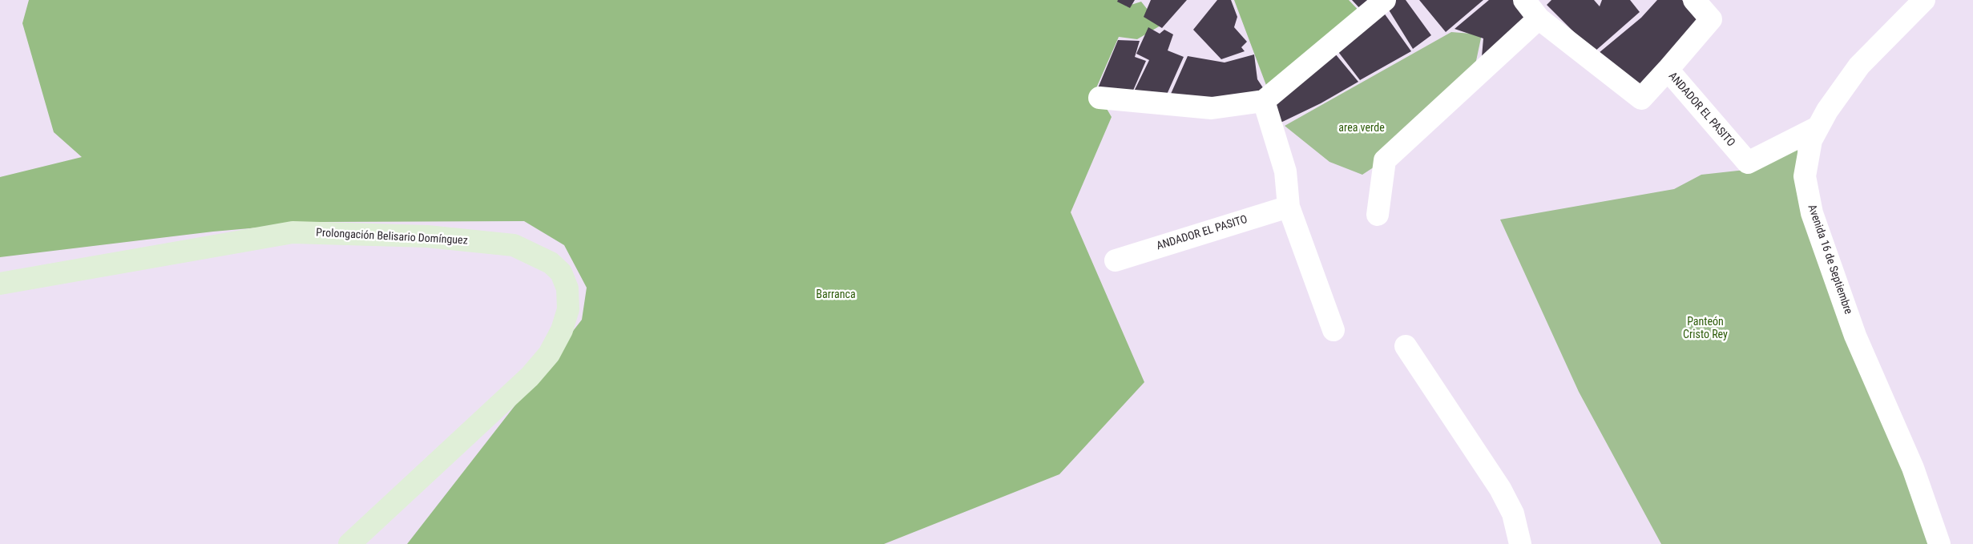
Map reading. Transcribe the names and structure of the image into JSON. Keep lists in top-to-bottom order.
{
  "streets": {
    "main road": ["Prolongación Belisario Domínguez"],
    "street": ["ANDADOR EL PASITO", "Avenida 16 de Septiembre"]
  },
  "crossings": [
    ["ANDADOR EL PASITO", "Avenida 16 de Septiembre"]
  ],
  "parks": ["area verde", "Barranca", "Panteón Cristo Rey"]
}
